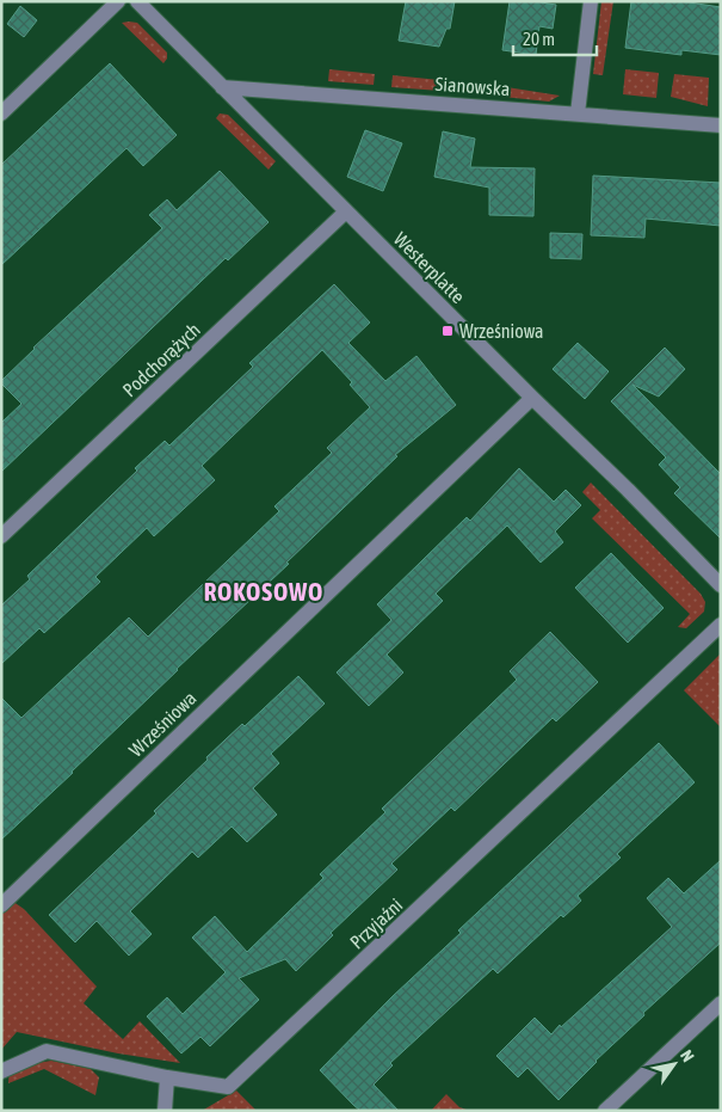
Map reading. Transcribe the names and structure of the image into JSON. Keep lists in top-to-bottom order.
{
  "streets": {
    "street": [
      "Sianowska",
      "Westerplatte",
      "Podchorążych",
      "Wrześniowa",
      "Przyjaźni"
    ]
  },
  "crossings": [
    ["Sianowska", "Westerplatte"],
    ["Westerplatte", "Podchorążych"],
    ["Westerplatte", "Wrześniowa"]
  ],
  "districts": ["ROKOSOWO"],
  "places": {
    "transit": ["Wrześniowa"]
  },
  "scale_bar": "20 m",
  "north": "top right"
}
